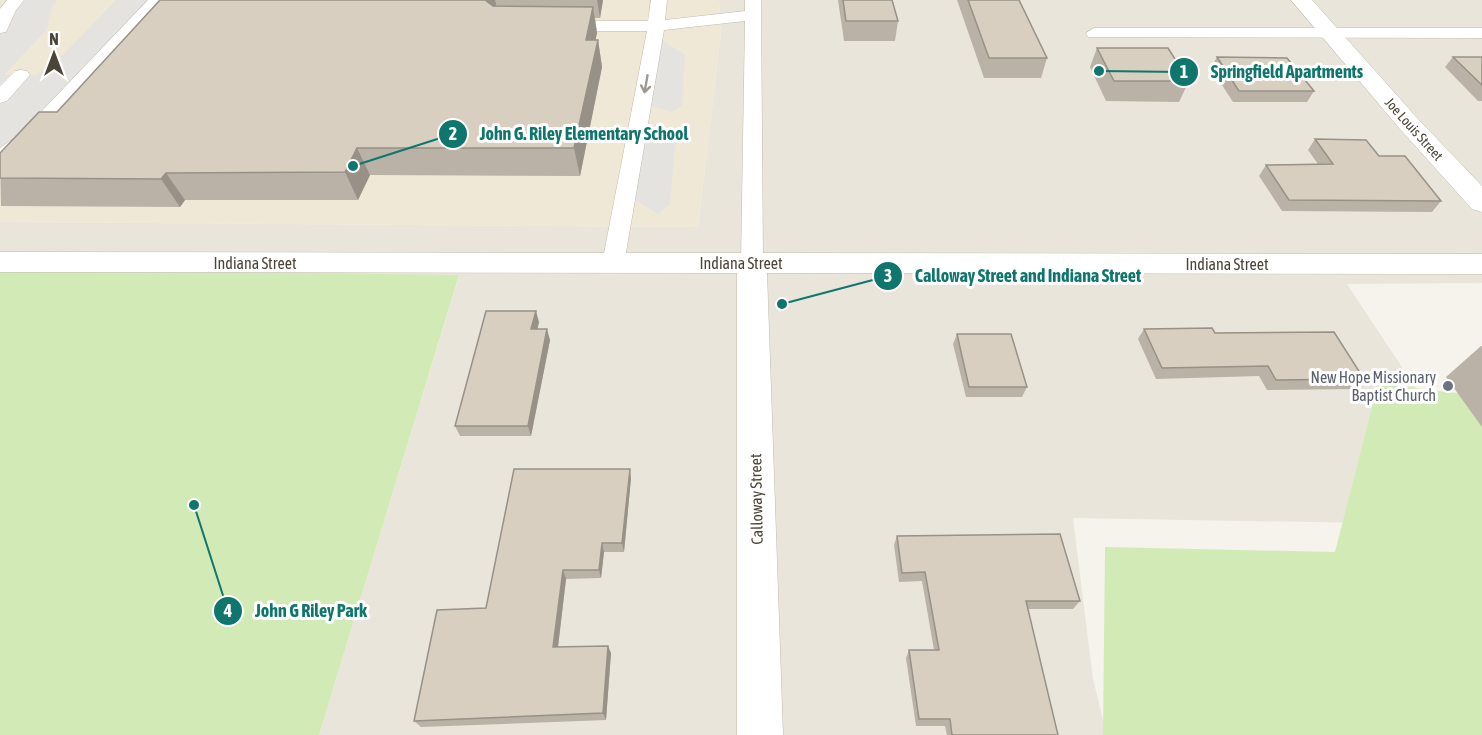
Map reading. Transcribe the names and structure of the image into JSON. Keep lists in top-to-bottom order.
{
  "streets": {
    "street": ["Joe Louis Street", "Indiana Street", "Calloway Street"]
  },
  "crossings": [
    ["Indiana Street", "Calloway Street"]
  ],
  "places": [
    "Springfield Apartments",
    "John G. Riley Elementary School",
    "Calloway Street and Indiana Street",
    "New Hope Missionary Baptist Church",
    "John G Riley Park"
  ],
  "north": "top"
}
